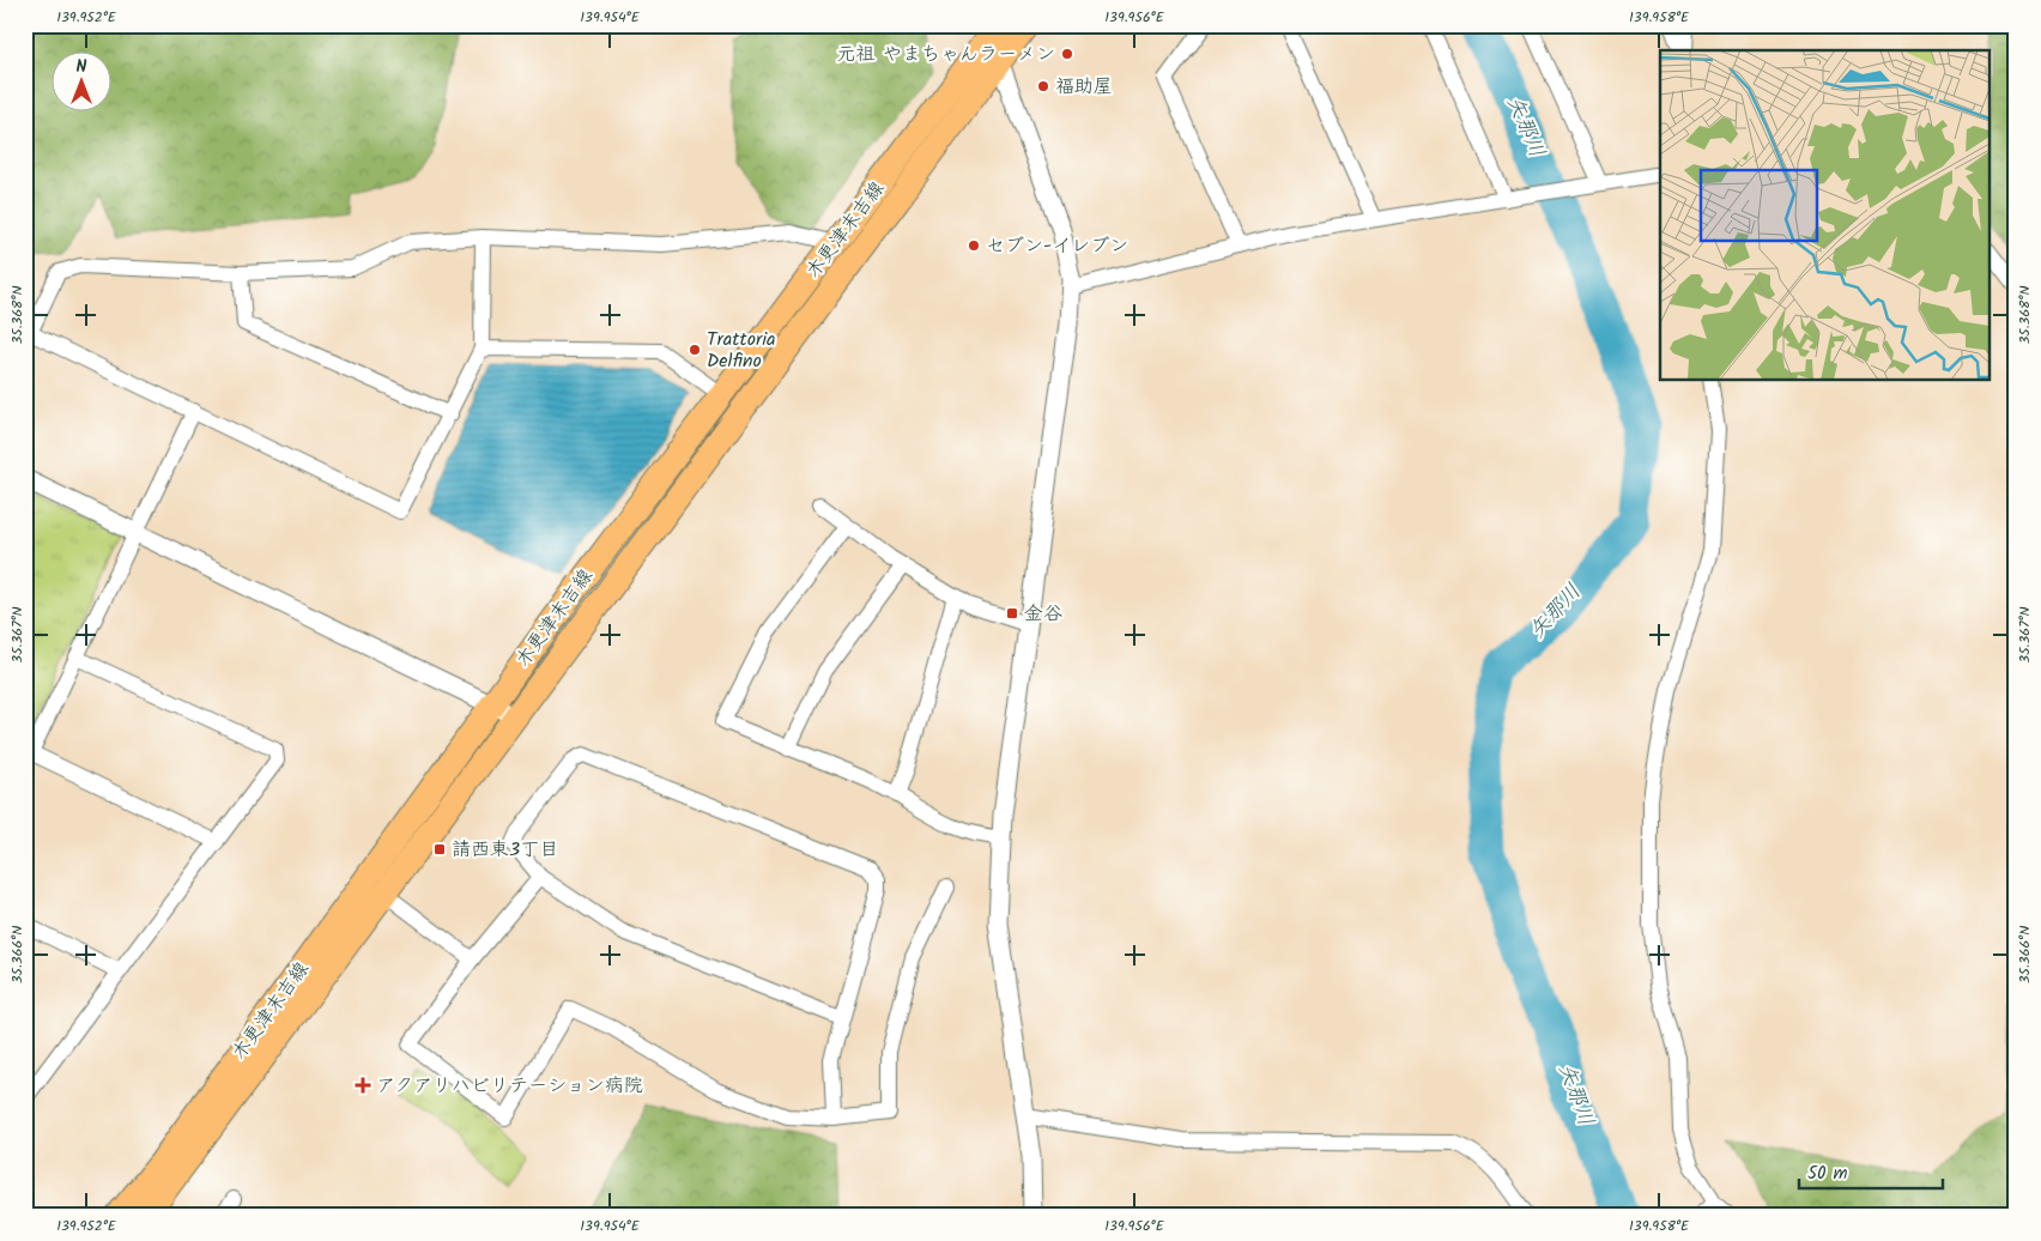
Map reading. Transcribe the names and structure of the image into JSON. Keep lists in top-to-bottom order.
{
  "streets": {
    "main road": ["木更津末吉線"]
  },
  "water": ["矢那川"],
  "places": {
    "other": [
      "元祖 やまちゃんラーメン",
      "福助屋",
      "セブン-イレブン",
      "Trattoria Delfino"
    ],
    "transit": ["金谷", "請西東3丁目"],
    "health": ["アクアリハビリテーション病院"]
  },
  "scale_bar": "50 m",
  "north": "top",
  "coordinates": [
    "139.952°E",
    "139.954°E",
    "139.956°E",
    "139.958°E",
    "35.368°N",
    "35.367°N",
    "35.366°N"
  ]
}
